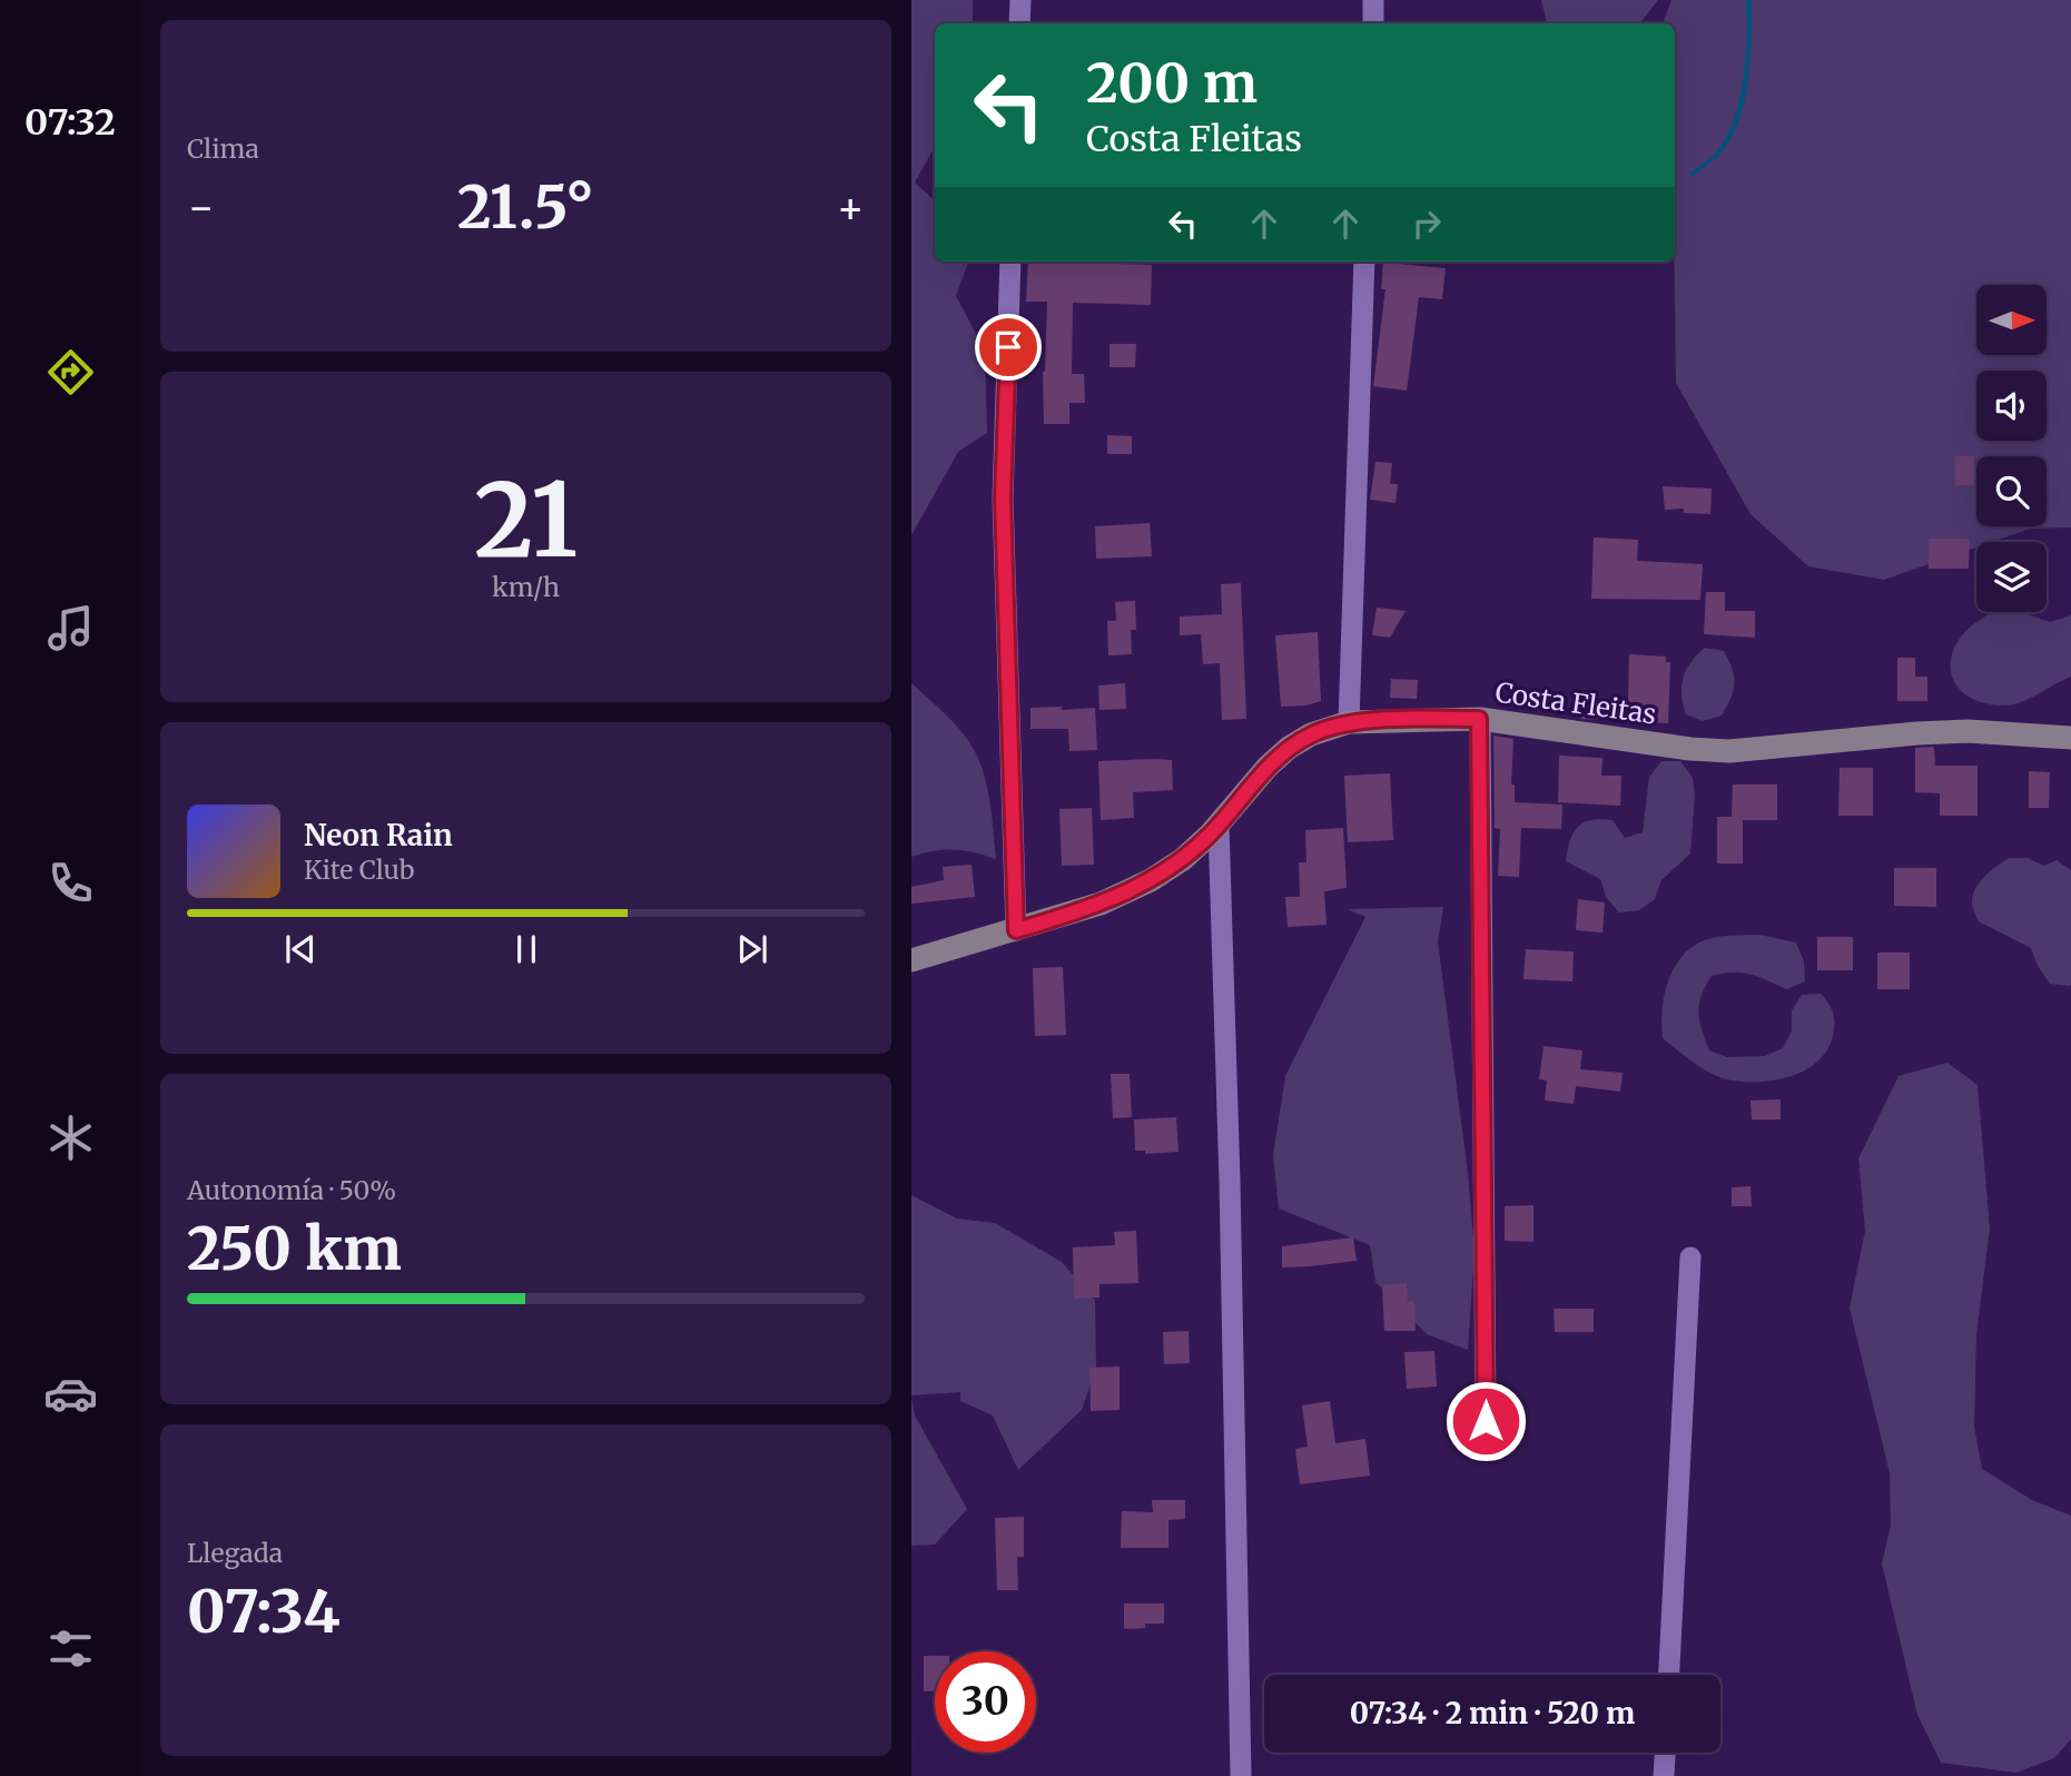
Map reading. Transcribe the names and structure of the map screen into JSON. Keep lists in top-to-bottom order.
{
  "streets": {
    "main road": ["Costa Fleitas"]
  },
  "north": "right",
  "page": {
    "tabs": "07:32",
    "tile": [
      "Clima",
      ["21", "km/h"],
      ["Autonomía · 50%", "250 km"],
      ["Llegada", "07:34"]
    ],
    "turn": ["200 m", "Costa Fleitas"],
    "heat": ["−", "21.5°", "+"],
    "song": ["Neon Rain", "Kite Club"],
    "limit": "30",
    "trip": "07:34 · 2 min · 520 m"
  }
}
